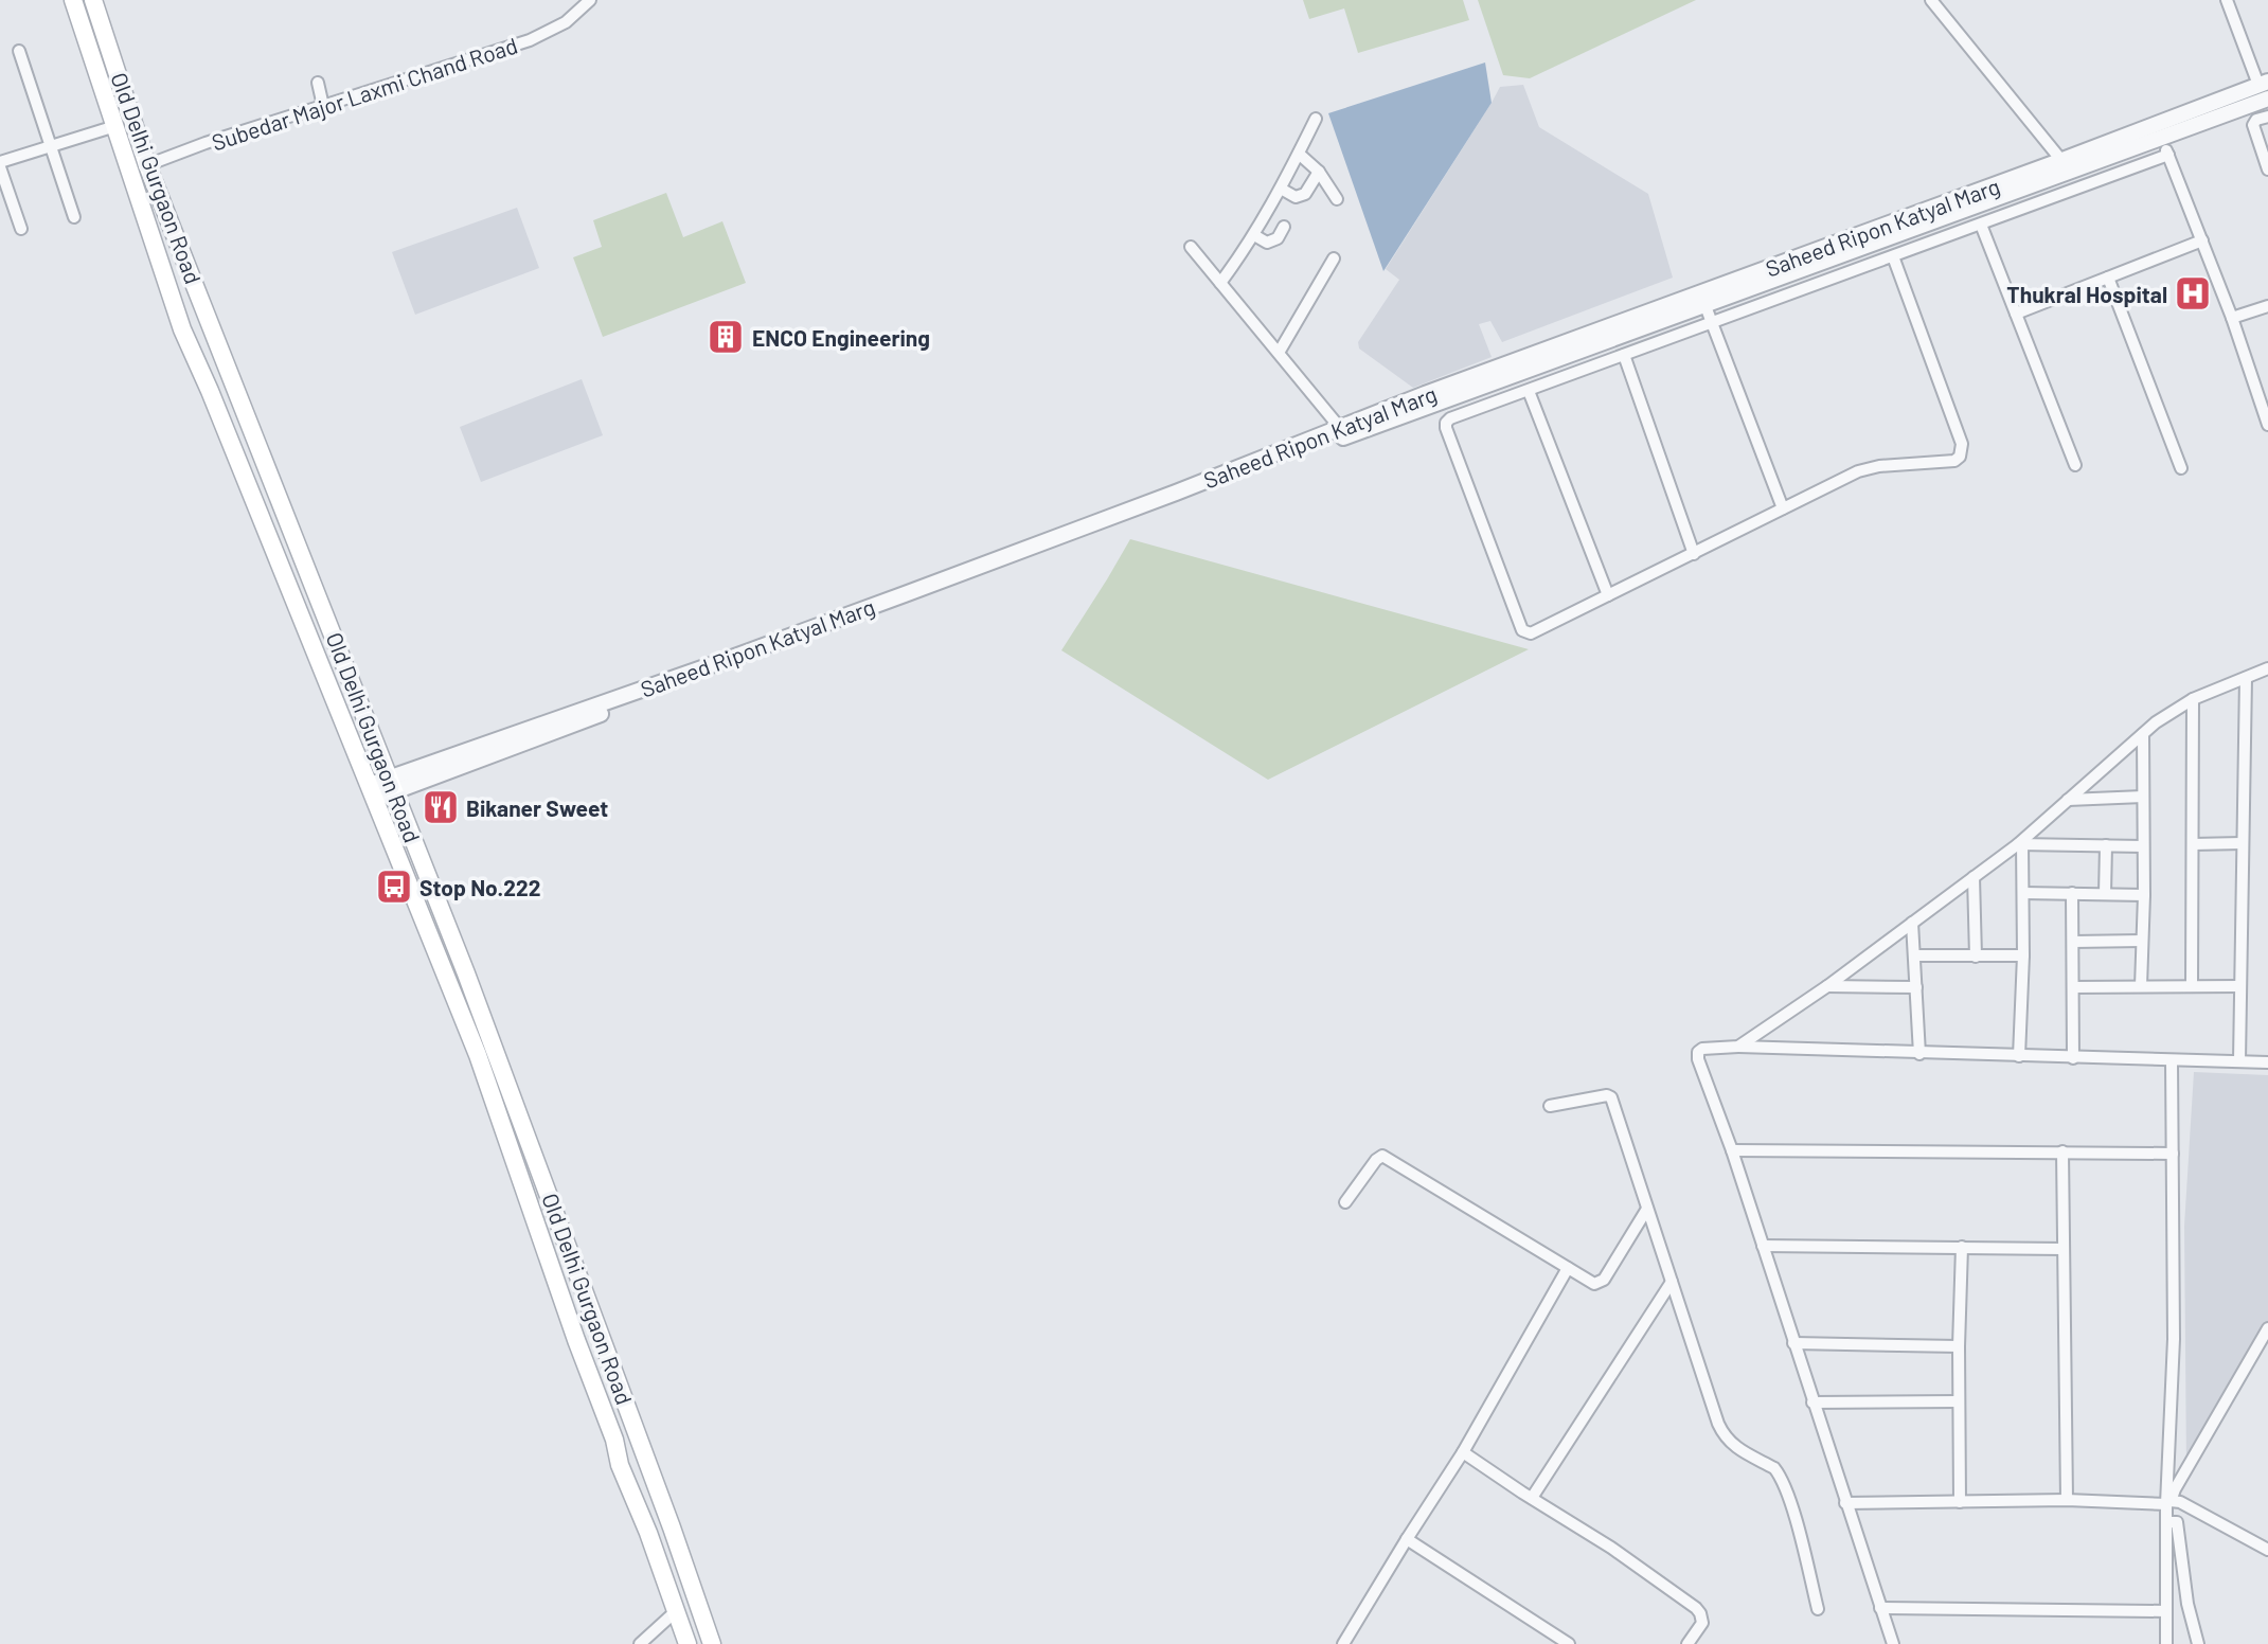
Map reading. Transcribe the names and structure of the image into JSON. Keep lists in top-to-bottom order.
{
  "streets": {
    "main road": ["Old Delhi Gurgaon Road"],
    "street": ["Subedar Major Laxmi Chand Road", "Saheed Ripon Katyal Marg"]
  },
  "crossings": [
    ["Subedar Major Laxmi Chand Road", "Old Delhi Gurgaon Road"],
    ["Old Delhi Gurgaon Road", "Saheed Ripon Katyal Marg"]
  ],
  "places": {
    "hospital": ["Thukral Hospital"],
    "building": ["ENCO Engineering"],
    "restaurant": ["Bikaner Sweet"],
    "bus stop": ["Stop No.222"]
  }
}
